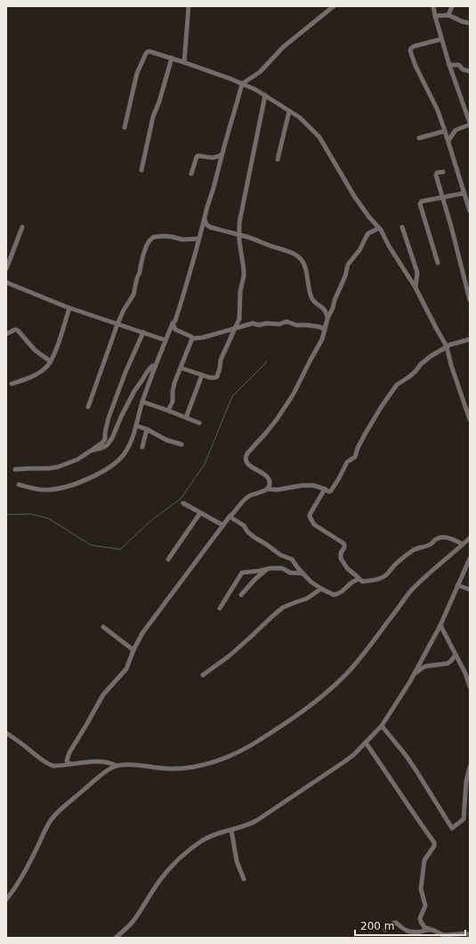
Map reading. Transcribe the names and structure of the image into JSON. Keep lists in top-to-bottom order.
{
  "scale_bar": "200 m"
}
